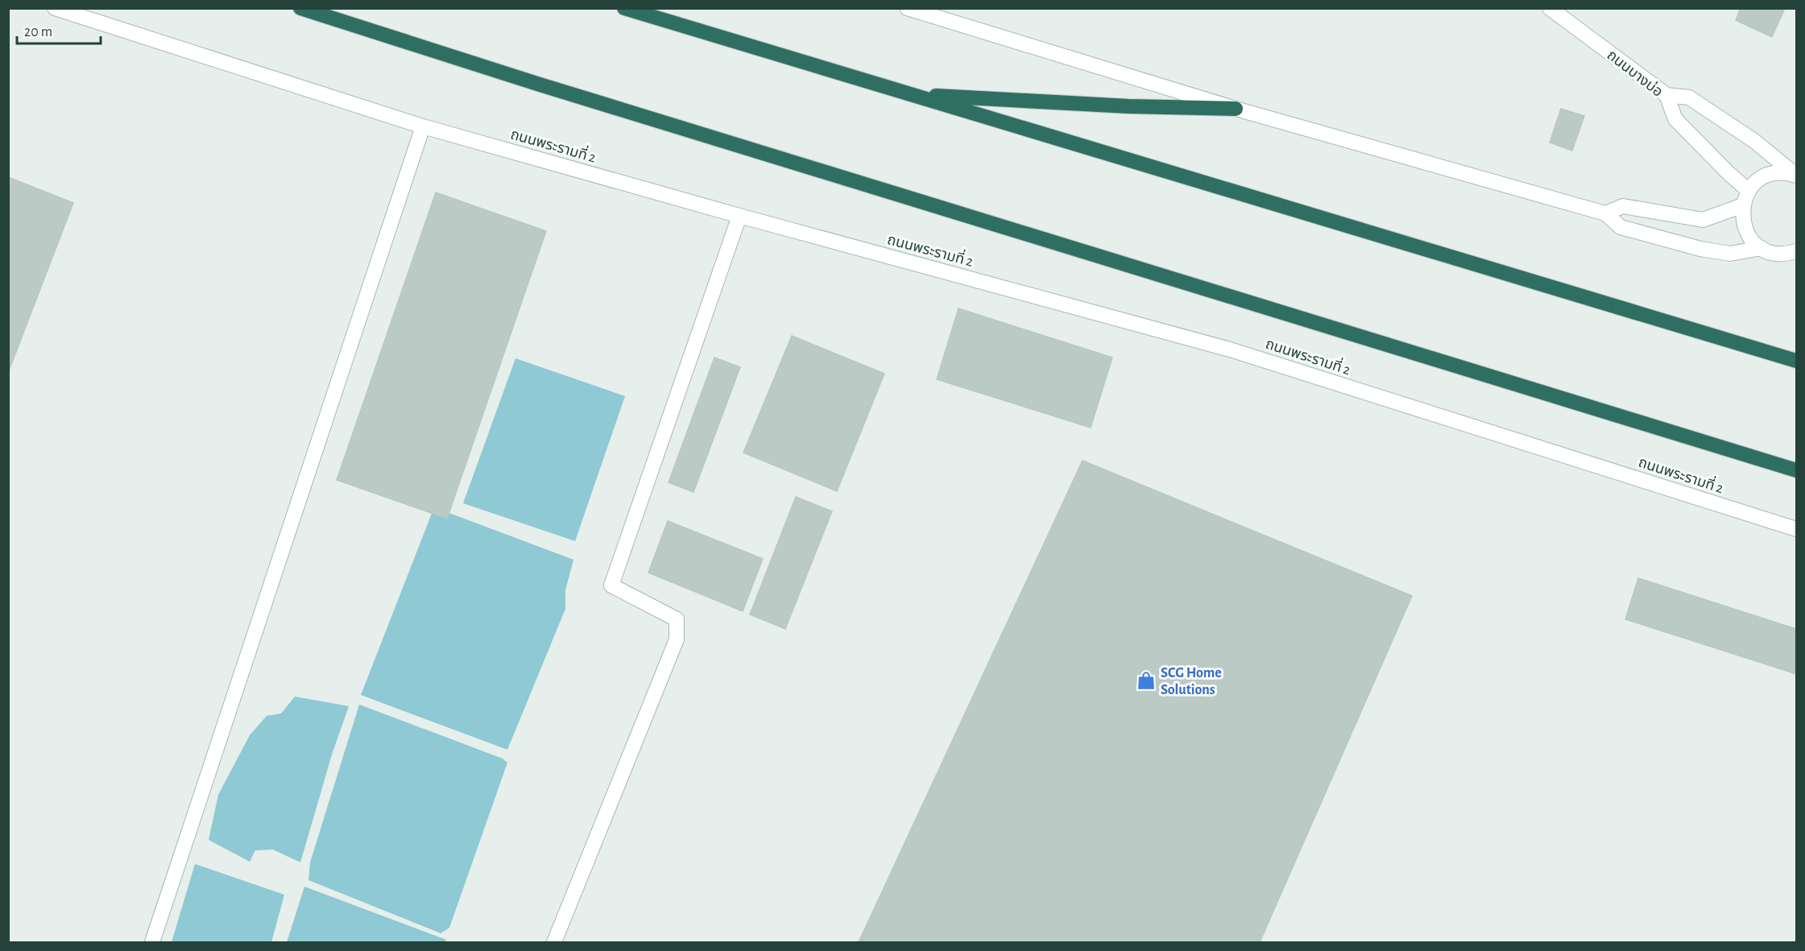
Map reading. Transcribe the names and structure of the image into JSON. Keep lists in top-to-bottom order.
{
  "streets": {
    "main road": ["ถนนบางบ่อ", "ถนนพระรามที่ 2"]
  },
  "places": {
    "shop": ["SCG Home Solutions"]
  },
  "scale_bar": "20 m"
}
